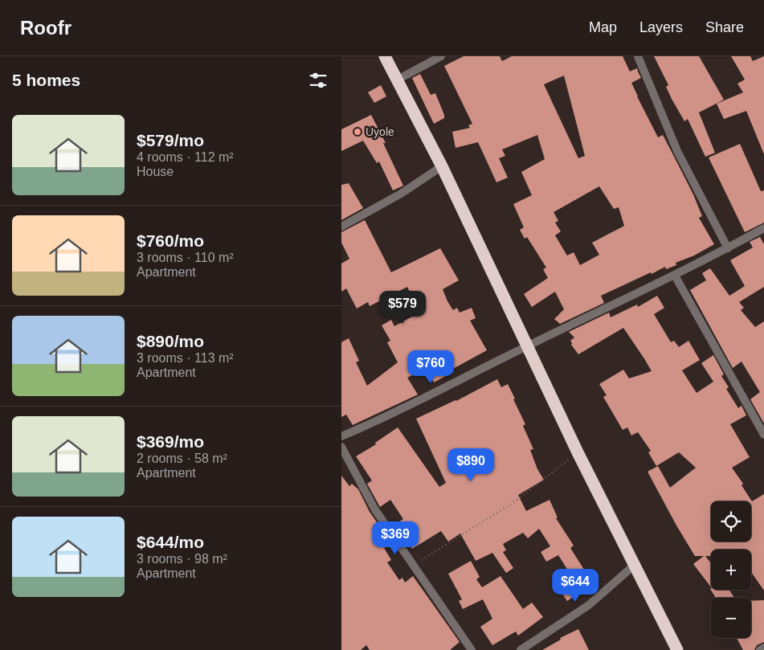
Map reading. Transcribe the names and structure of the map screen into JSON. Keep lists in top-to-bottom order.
{
  "places": ["Uyole"],
  "page": {
    "header": "Roofr",
    "nav": ["Map", "Layers", "Share"],
    "heading": "5 homes",
    "list": [
      {
        "name": "$579/mo",
        "note": "4 rooms · 112 m² · House"
      },
      {
        "name": "$760/mo",
        "note": "3 rooms · 110 m² · Apartment"
      },
      {
        "name": "$890/mo",
        "note": "3 rooms · 113 m² · Apartment"
      },
      {
        "name": "$369/mo",
        "note": "2 rooms · 58 m² · Apartment"
      },
      {
        "name": "$644/mo",
        "note": "3 rooms · 98 m² · Apartment"
      }
    ],
    "price": [
      "$579",
      "$760",
      "$890",
      "$369",
      "$644"
    ],
    "map_buttons": ["+", "−"]
  }
}
